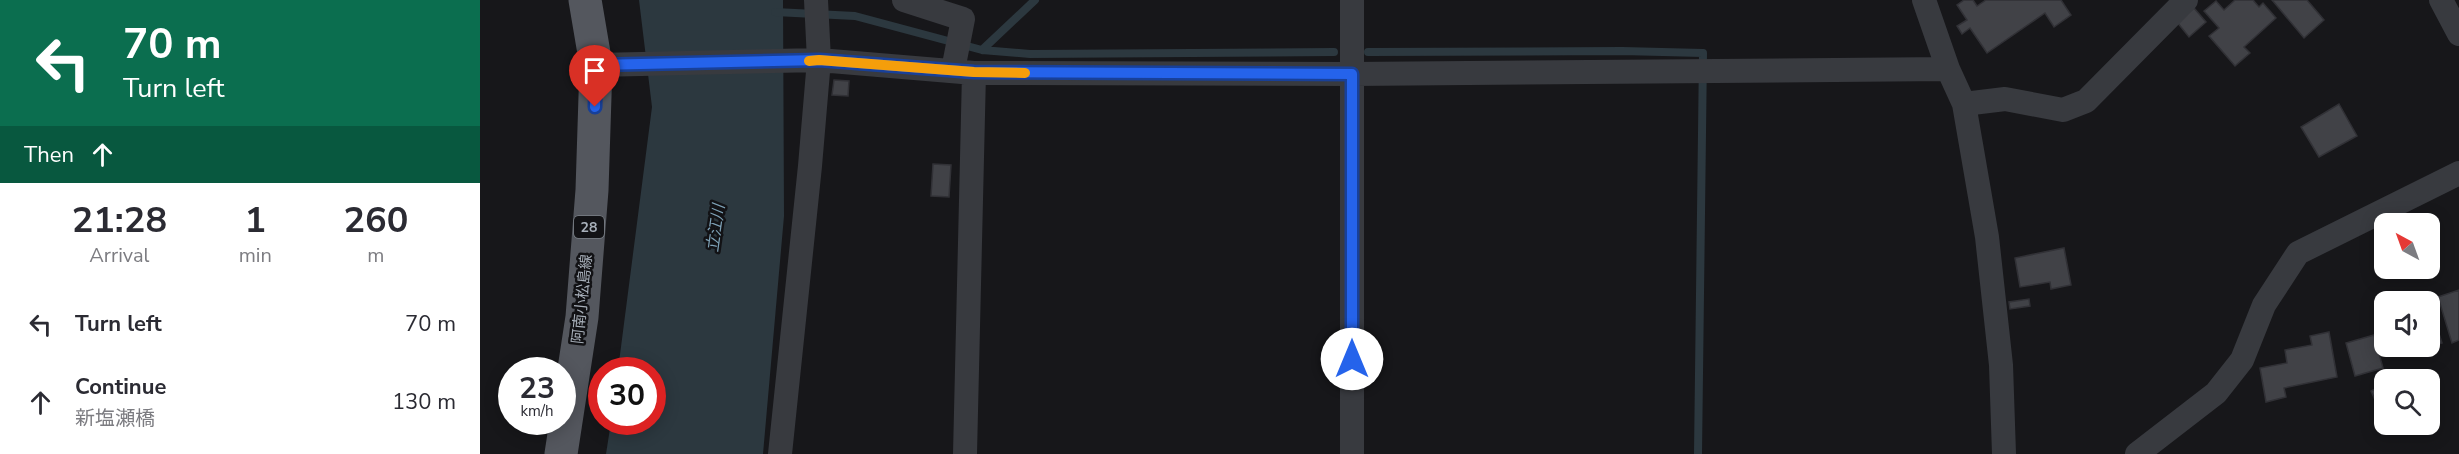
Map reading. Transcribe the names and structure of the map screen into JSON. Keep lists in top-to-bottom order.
{
  "streets": {
    "main road": ["28", "阿南小松島線"]
  },
  "water": ["立江川"],
  "north": "top left",
  "page": {
    "turn": ["70 m", "Turn left"],
    "then": "Then",
    "eta": [
      "21:28",
      "Arrival",
      "1",
      "min",
      "260",
      "m"
    ],
    "list": [
      {
        "name": "Turn left",
        "value": "70 m"
      },
      {
        "name": "Continue",
        "note": "新塩瀬橋",
        "value": "130 m"
      }
    ],
    "speed": "23 km/h",
    "limit": "30"
  }
}
